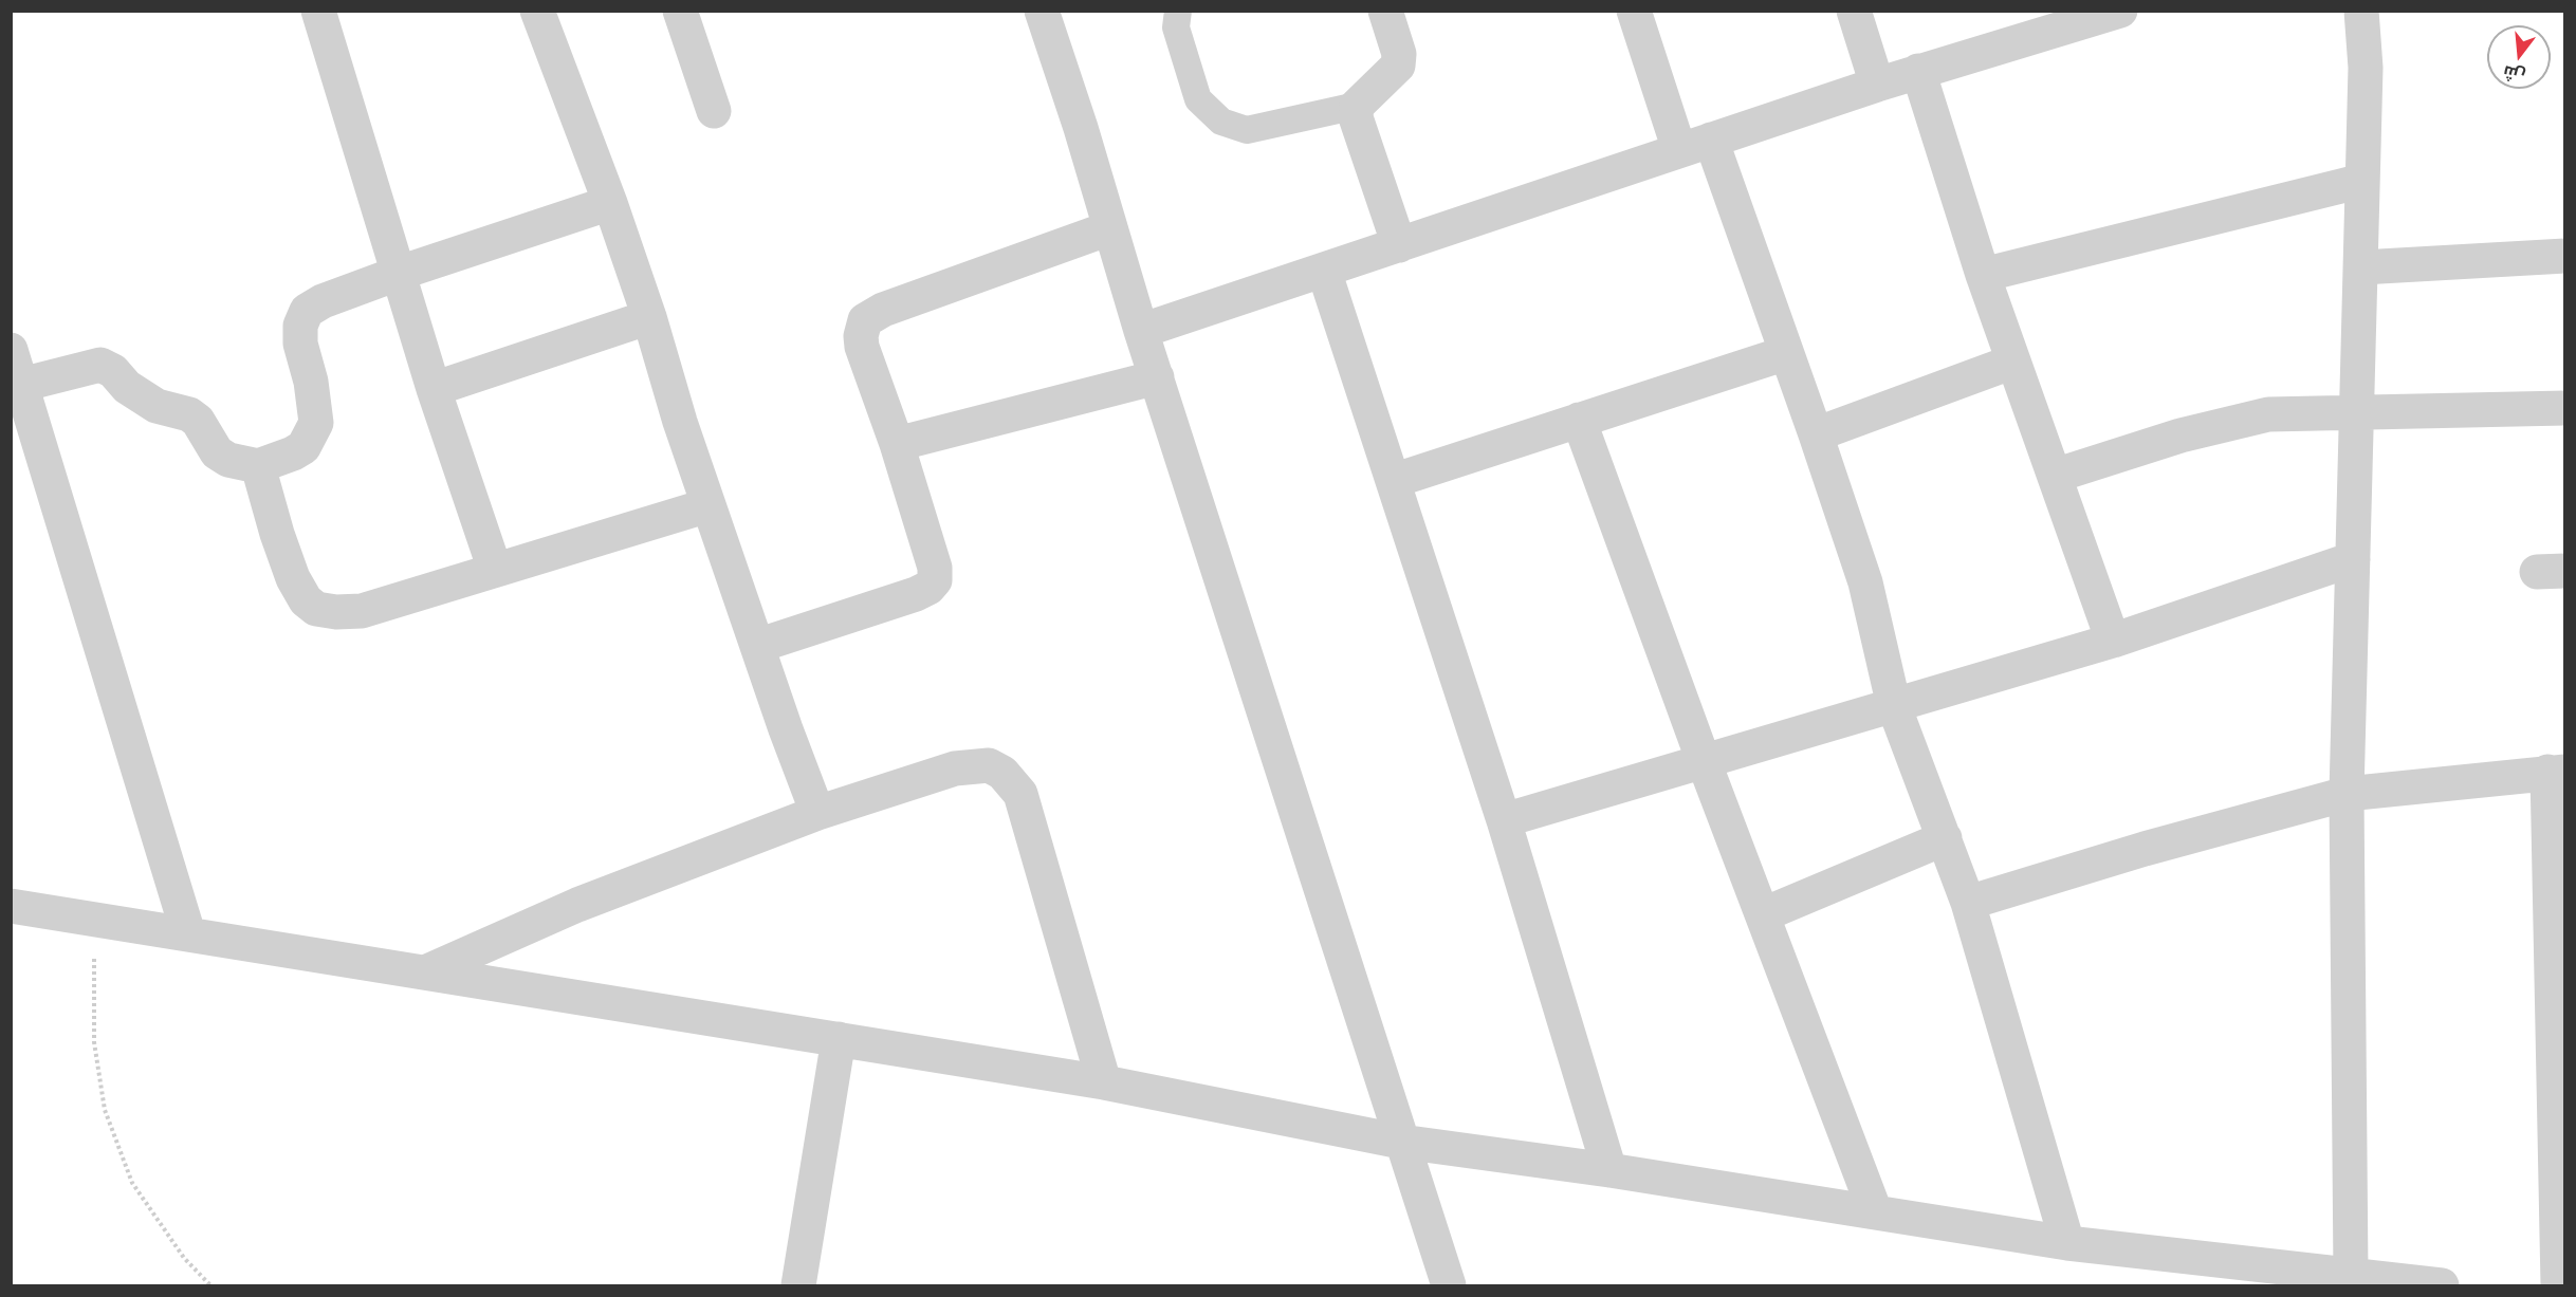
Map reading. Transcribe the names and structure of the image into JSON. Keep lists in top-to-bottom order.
{
  "north": "bottom"
}
